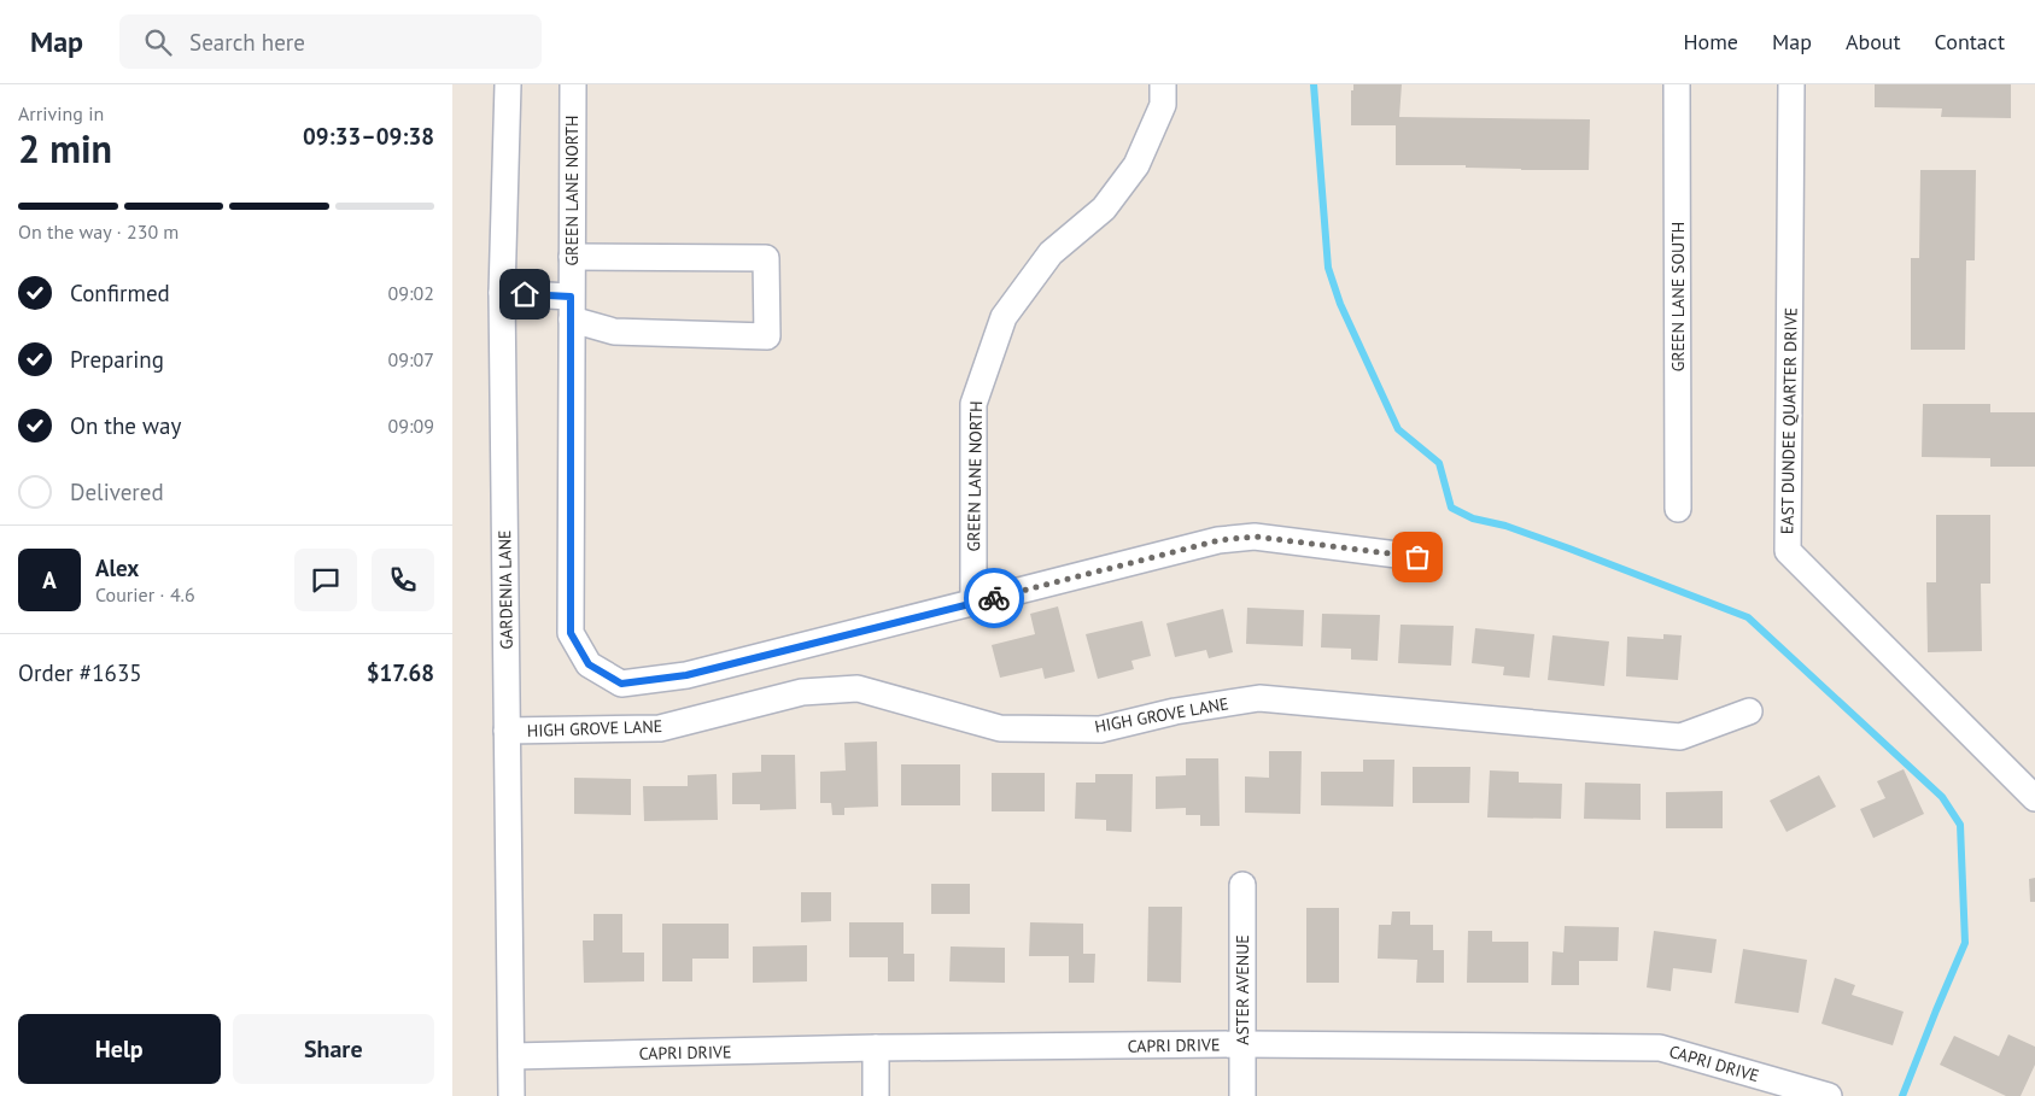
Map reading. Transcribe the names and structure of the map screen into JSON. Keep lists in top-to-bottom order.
{
  "streets": {
    "street": [
      "GREEN LANE NORTH",
      "GREEN LANE SOUTH",
      "EAST DUNDEE QUARTER DRIVE",
      "GARDENIA LANE",
      "HIGH GROVE LANE",
      "ASTER AVENUE",
      "CAPRI DRIVE"
    ]
  },
  "crossings": [
    ["GARDENIA LANE", "HIGH GROVE LANE"],
    ["GARDENIA LANE", "CAPRI DRIVE"],
    ["ASTER AVENUE", "CAPRI DRIVE"]
  ],
  "page": {
    "header": "Map",
    "search": "Search here",
    "nav": [
      "Home",
      "Map",
      "About",
      "Contact"
    ],
    "heading": ["2 min", "Arriving in", "09:33–09:38"],
    "panel": [
      "Alex",
      "Courier · 4.6",
      "Order #1635",
      "$17.68"
    ],
    "bar": "On the way · 230 m",
    "list": [
      ["Confirmed", "09:02"],
      ["Preparing", "09:07"],
      ["On the way", "09:09"],
      "Delivered"
    ],
    "round": "A",
    "buttons": ["Help", "Share"]
  }
}
